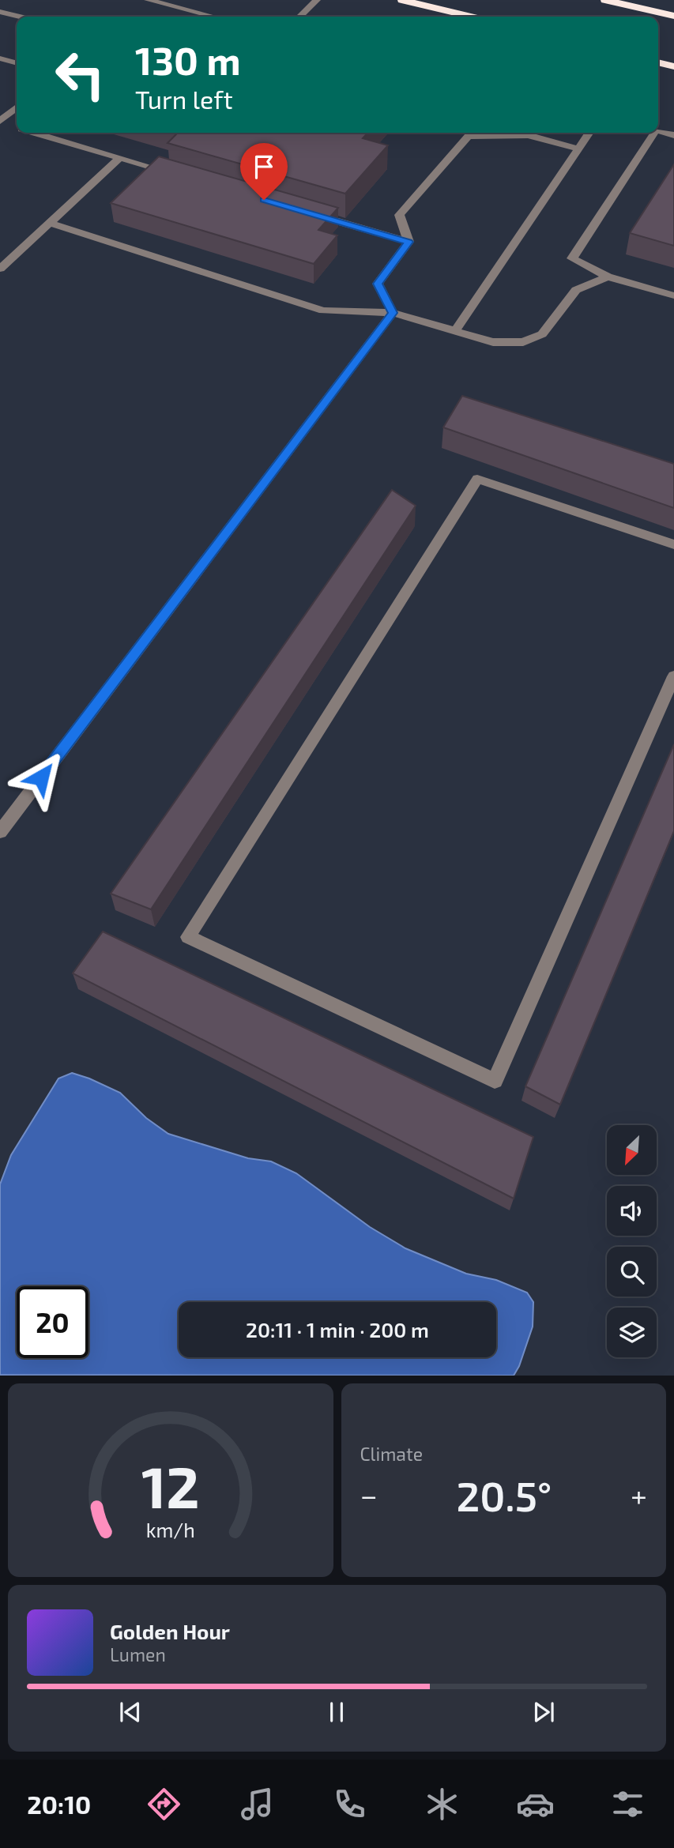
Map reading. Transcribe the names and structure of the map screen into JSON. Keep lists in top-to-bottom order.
{
  "north": "bottom left",
  "page": {
    "turn": ["130 m", "Turn left"],
    "limit": "20",
    "trip": "20:11 · 1 min · 200 m",
    "tile": "Climate",
    "heat": ["−", "20.5°", "+"],
    "song": ["Golden Hour", "Lumen"],
    "tabs": "20:10",
    "gauge": ["12", "km/h"]
  }
}
